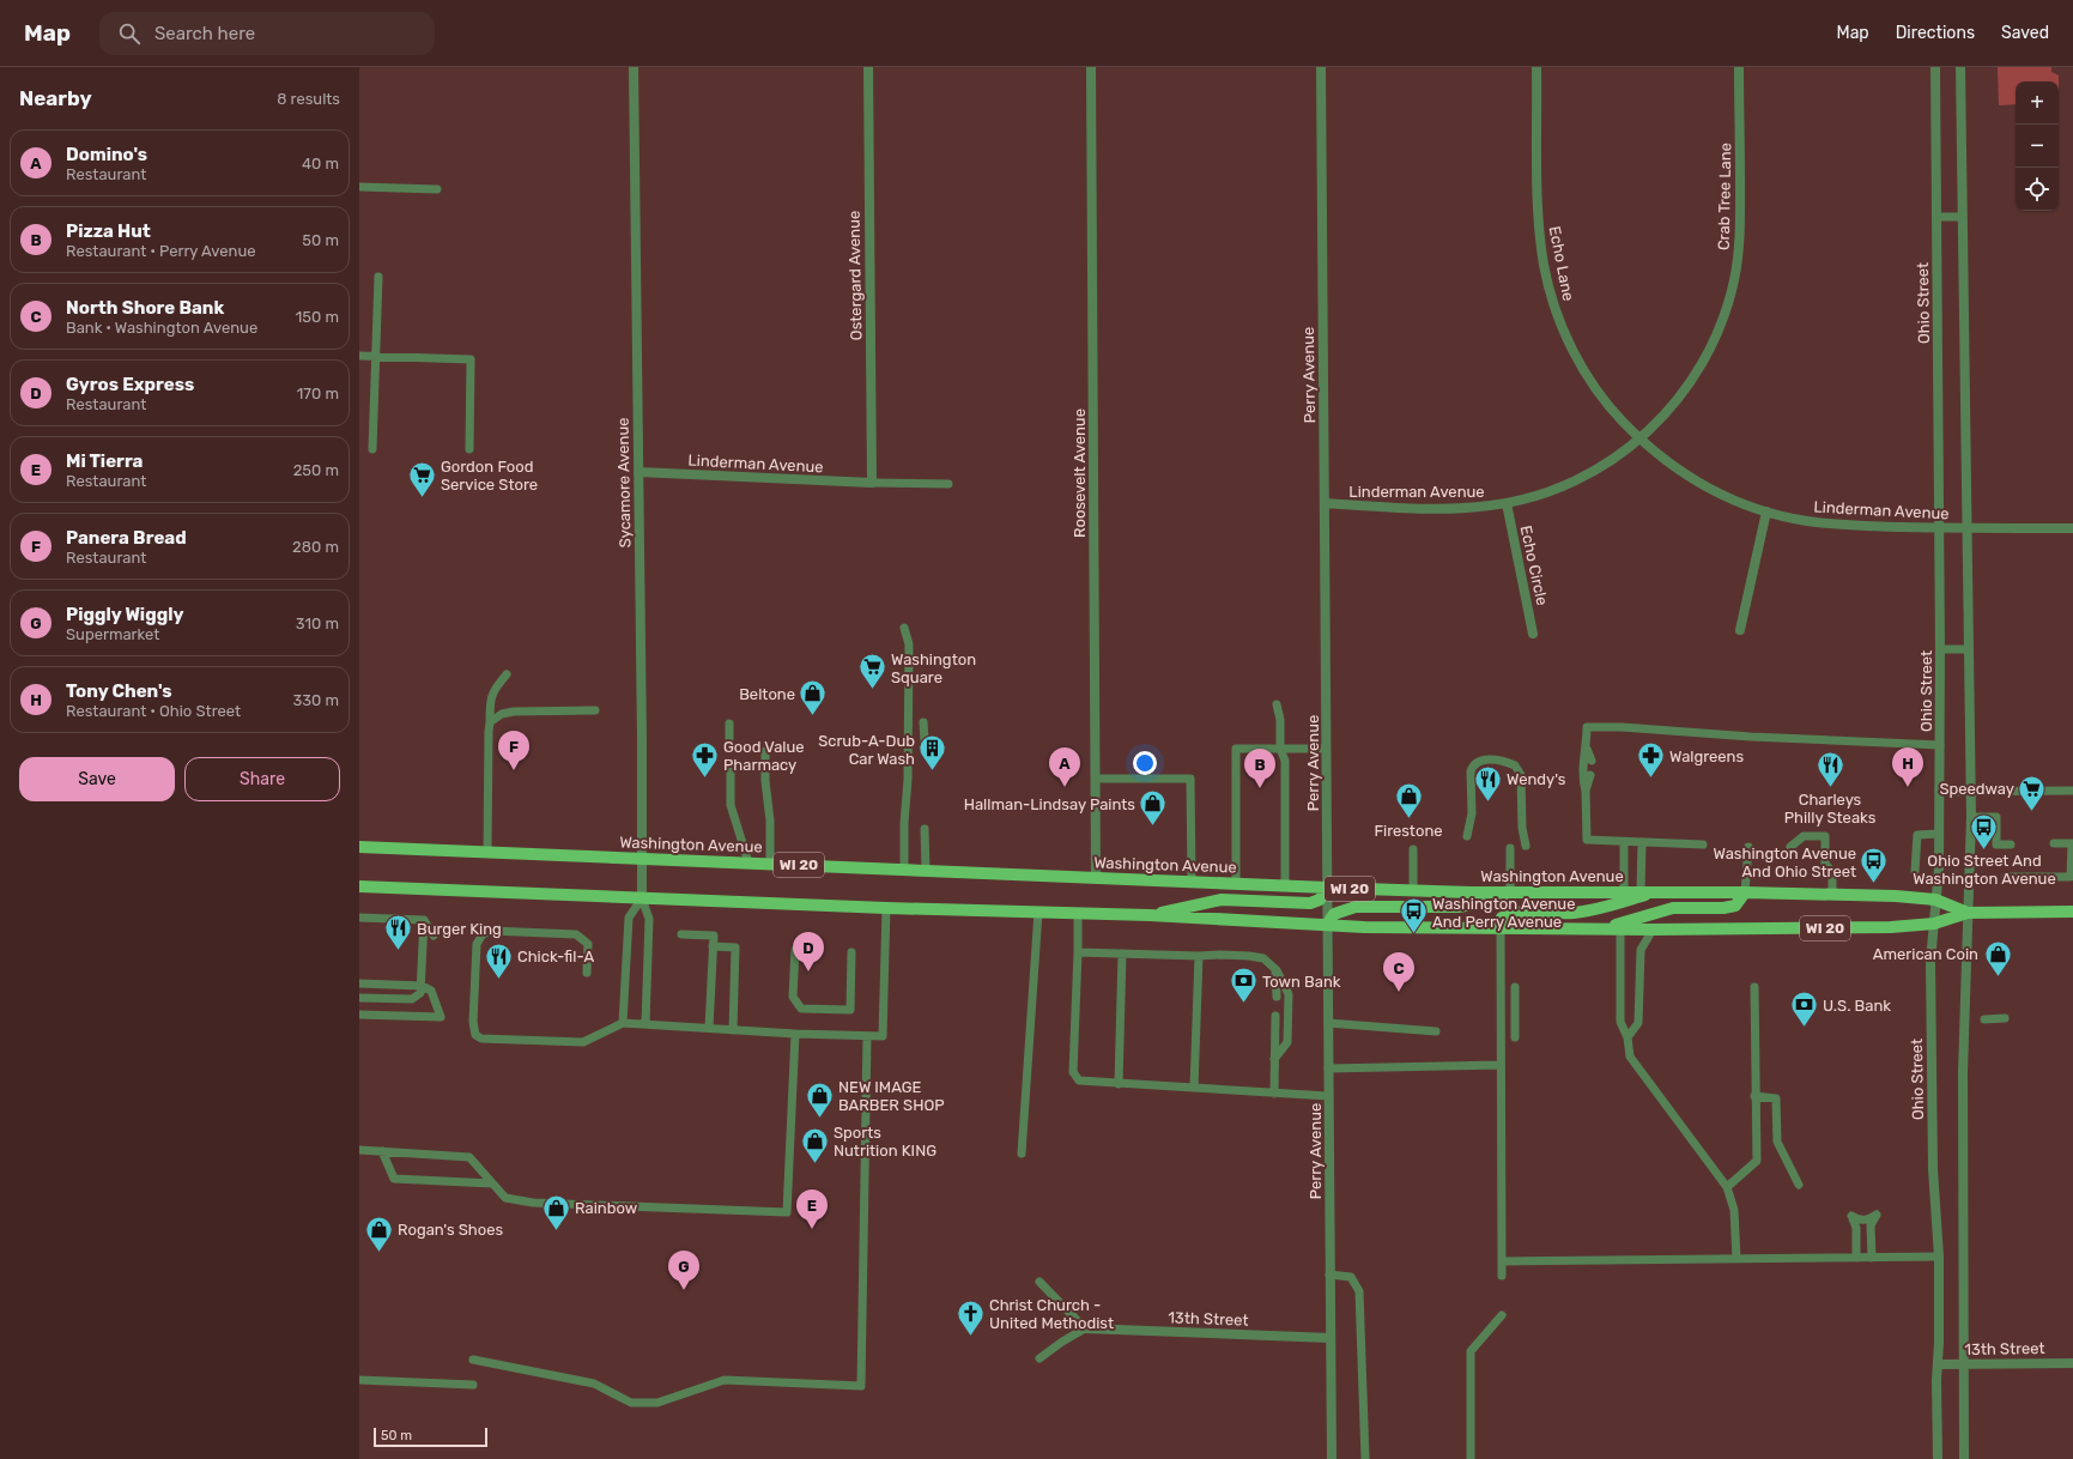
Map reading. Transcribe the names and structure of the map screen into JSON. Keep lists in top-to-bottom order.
{
  "streets": {
    "main road": ["Washington Avenue", "WI 20"],
    "street": [
      "Crab Tree Lane",
      "Echo Lane",
      "Ostergard Avenue",
      "Ohio Street",
      "Perry Avenue",
      "Linderman Avenue",
      "Roosevelt Avenue",
      "Sycamore Avenue",
      "Echo Circle",
      "13th Street"
    ]
  },
  "crossings": [
    ["Crab Tree Lane", "Echo Lane"],
    ["Crab Tree Lane", "Linderman Avenue"],
    ["Echo Lane", "Linderman Avenue"],
    ["Ostergard Avenue", "Linderman Avenue"],
    ["Ohio Street", "Linderman Avenue"],
    ["Ohio Street", "Washington Avenue"],
    ["Ohio Street", "13th Street"],
    ["Perry Avenue", "Linderman Avenue"],
    ["Perry Avenue", "Washington Avenue"],
    ["Perry Avenue", "13th Street"],
    ["Linderman Avenue", "Sycamore Avenue"],
    ["Linderman Avenue", "Echo Circle"],
    ["Roosevelt Avenue", "Washington Avenue"],
    ["Sycamore Avenue", "Washington Avenue"]
  ],
  "places": {
    "supermarket": ["Gordon Food Service Store", "Washington Square", "Speedway"],
    "shop": [
      "Beltone",
      "Firestone",
      "Hallman-Lindsay Paints",
      "American Coin",
      "NEW IMAGE BARBER SHOP",
      "Sports Nutrition KING",
      "Rainbow",
      "Rogan's Shoes"
    ],
    "building": ["Scrub-A-Dub Car Wash"],
    "pharmacy": ["Good Value Pharmacy", "Walgreens"],
    "restaurant": [
      "Charleys Philly Steaks",
      "Wendy's",
      "Burger King",
      "Chick-fil-A"
    ],
    "bus stop": ["Ohio Street And Washington Avenue", "Washington Avenue And Ohio Street", "Washington Avenue And Perry Avenue"],
    "bank": ["Town Bank", "U.S. Bank"],
    "church": ["Christ Church - United Methodist"]
  },
  "scale_bar": "50 m",
  "page": {
    "header": "Map",
    "search": "Search here",
    "nav": ["Map", "Directions", "Saved"],
    "heading": ["Nearby", "8 results"],
    "map_buttons": ["+", "−"],
    "list": [
      {
        "mark": "A",
        "name": "Domino's",
        "note": "Restaurant",
        "value": "40 m"
      },
      {
        "mark": "B",
        "name": "Pizza Hut",
        "note": "Restaurant · Perry Avenue",
        "value": "50 m"
      },
      {
        "mark": "C",
        "name": "North Shore Bank",
        "note": "Bank · Washington Avenue",
        "value": "150 m"
      },
      {
        "mark": "D",
        "name": "Gyros Express",
        "note": "Restaurant",
        "value": "170 m"
      },
      {
        "mark": "E",
        "name": "Mi Tierra",
        "note": "Restaurant",
        "value": "250 m"
      },
      {
        "mark": "F",
        "name": "Panera Bread",
        "note": "Restaurant",
        "value": "280 m"
      },
      {
        "mark": "G",
        "name": "Piggly Wiggly",
        "note": "Supermarket",
        "value": "310 m"
      },
      {
        "mark": "H",
        "name": "Tony Chen's",
        "note": "Restaurant · Ohio Street",
        "value": "330 m"
      }
    ],
    "pins": [
      "F",
      "A",
      "H",
      "B",
      "D",
      "C",
      "E",
      "G"
    ],
    "buttons": ["Save", "Share"],
    "scale": "50 m"
  }
}
